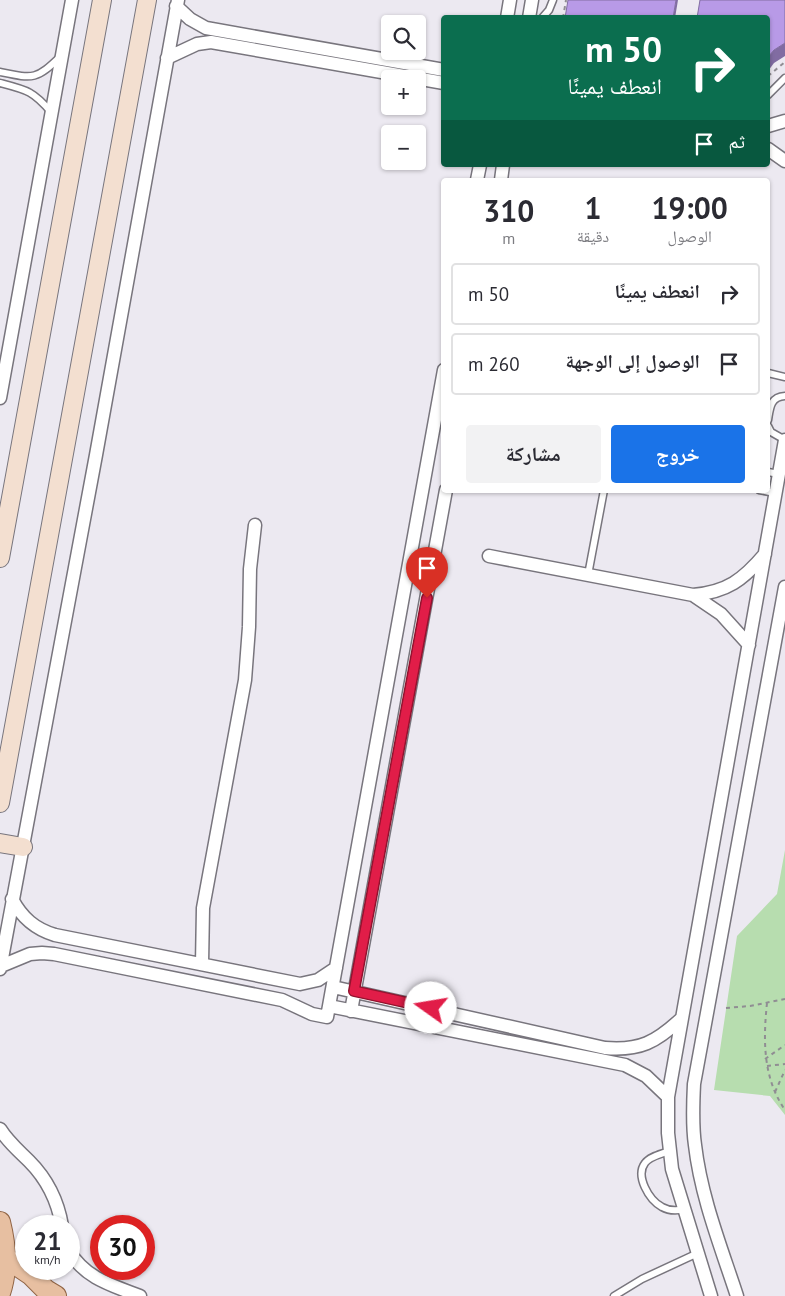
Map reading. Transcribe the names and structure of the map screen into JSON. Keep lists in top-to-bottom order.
{
  "page": {
    "map_buttons": ["+", "−"],
    "turn": ["50 m", "انعطف يمينًا"],
    "then": "ثم",
    "eta": [
      "19:00",
      "الوصول",
      "1",
      "دقيقة",
      "310",
      "m"
    ],
    "list": [
      {
        "name": "انعطف يمينًا",
        "value": "50 m"
      },
      {
        "name": "الوصول إلى الوجهة",
        "value": "260 m"
      }
    ],
    "buttons": ["خروج", "مشاركة"],
    "speed": "21 km/h",
    "limit": "30"
  }
}
